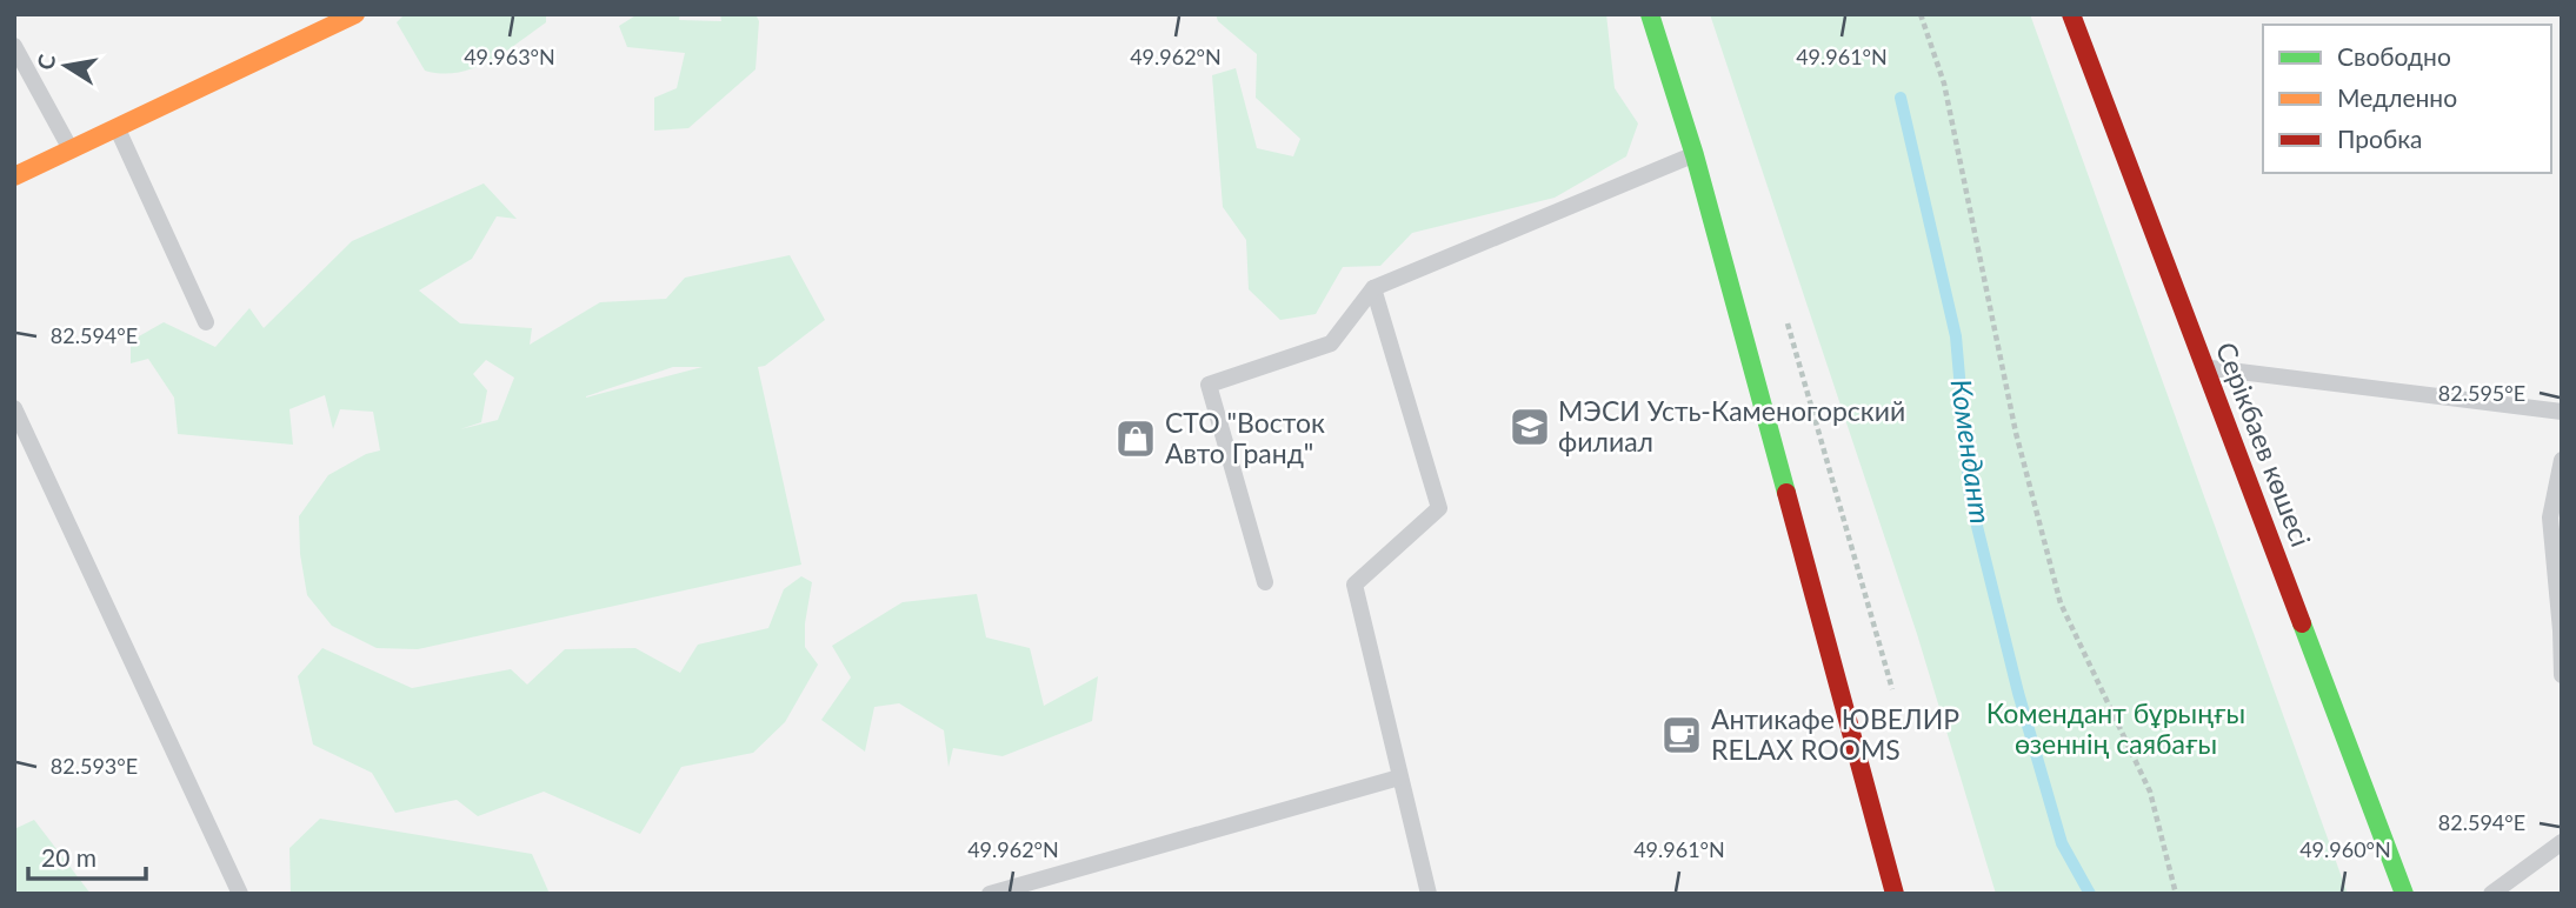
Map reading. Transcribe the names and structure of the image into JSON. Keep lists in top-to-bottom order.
{
  "streets": {
    "street": ["Серікбаев көшесі"]
  },
  "water": ["Комендант"],
  "parks": ["Комендант бұрыңғы өзеннің саябағы"],
  "places": {
    "school or university": ["МЭСИ Усть-Каменогорский филиал"],
    "shop": ["СТО \"Восток Авто Гранд\""],
    "cafe": ["Антикафе ЮВЕЛИР RELAX ROOMS"]
  },
  "legend": ["Свободно", "Медленно", "Пробка"],
  "scale_bar": "20 m",
  "north": "left",
  "coordinates": [
    "49.963°N",
    "49.962°N",
    "49.961°N",
    "82.594°E",
    "82.595°E",
    "82.593°E",
    "49.960°N"
  ]
}
